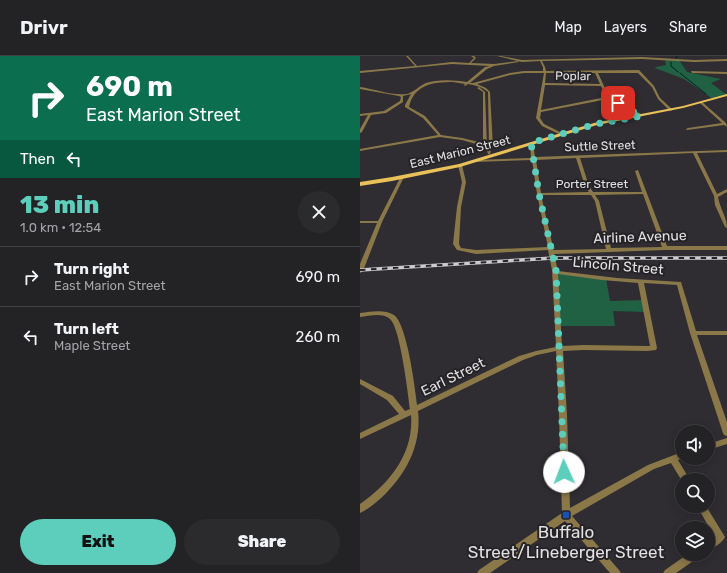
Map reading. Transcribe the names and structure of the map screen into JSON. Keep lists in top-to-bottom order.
{
  "streets": {
    "main road": ["East Marion Street"],
    "street": [
      "Poplar",
      "Suttle Street",
      "Porter Street",
      "Airline Avenue",
      "Lincoln Street",
      "Earl Street"
    ]
  },
  "crossings": [
    ["Suttle Street", "East Marion Street"],
    ["East Marion Street", "Airline Avenue"],
    ["Lincoln Street", "Earl Street"]
  ],
  "places": {
    "transit": ["Buffalo Street/Lineberger Street"]
  },
  "page": {
    "header": "Drivr",
    "nav": ["Map", "Layers", "Share"],
    "turn": ["690 m", "East Marion Street"],
    "then": "Then",
    "heading": ["13 min", "1.0 km · 12:54"],
    "list": [
      {
        "name": "Turn right",
        "note": "East Marion Street",
        "value": "690 m"
      },
      {
        "name": "Turn left",
        "note": "Maple Street",
        "value": "260 m"
      }
    ],
    "buttons": ["Exit", "Share"]
  }
}
